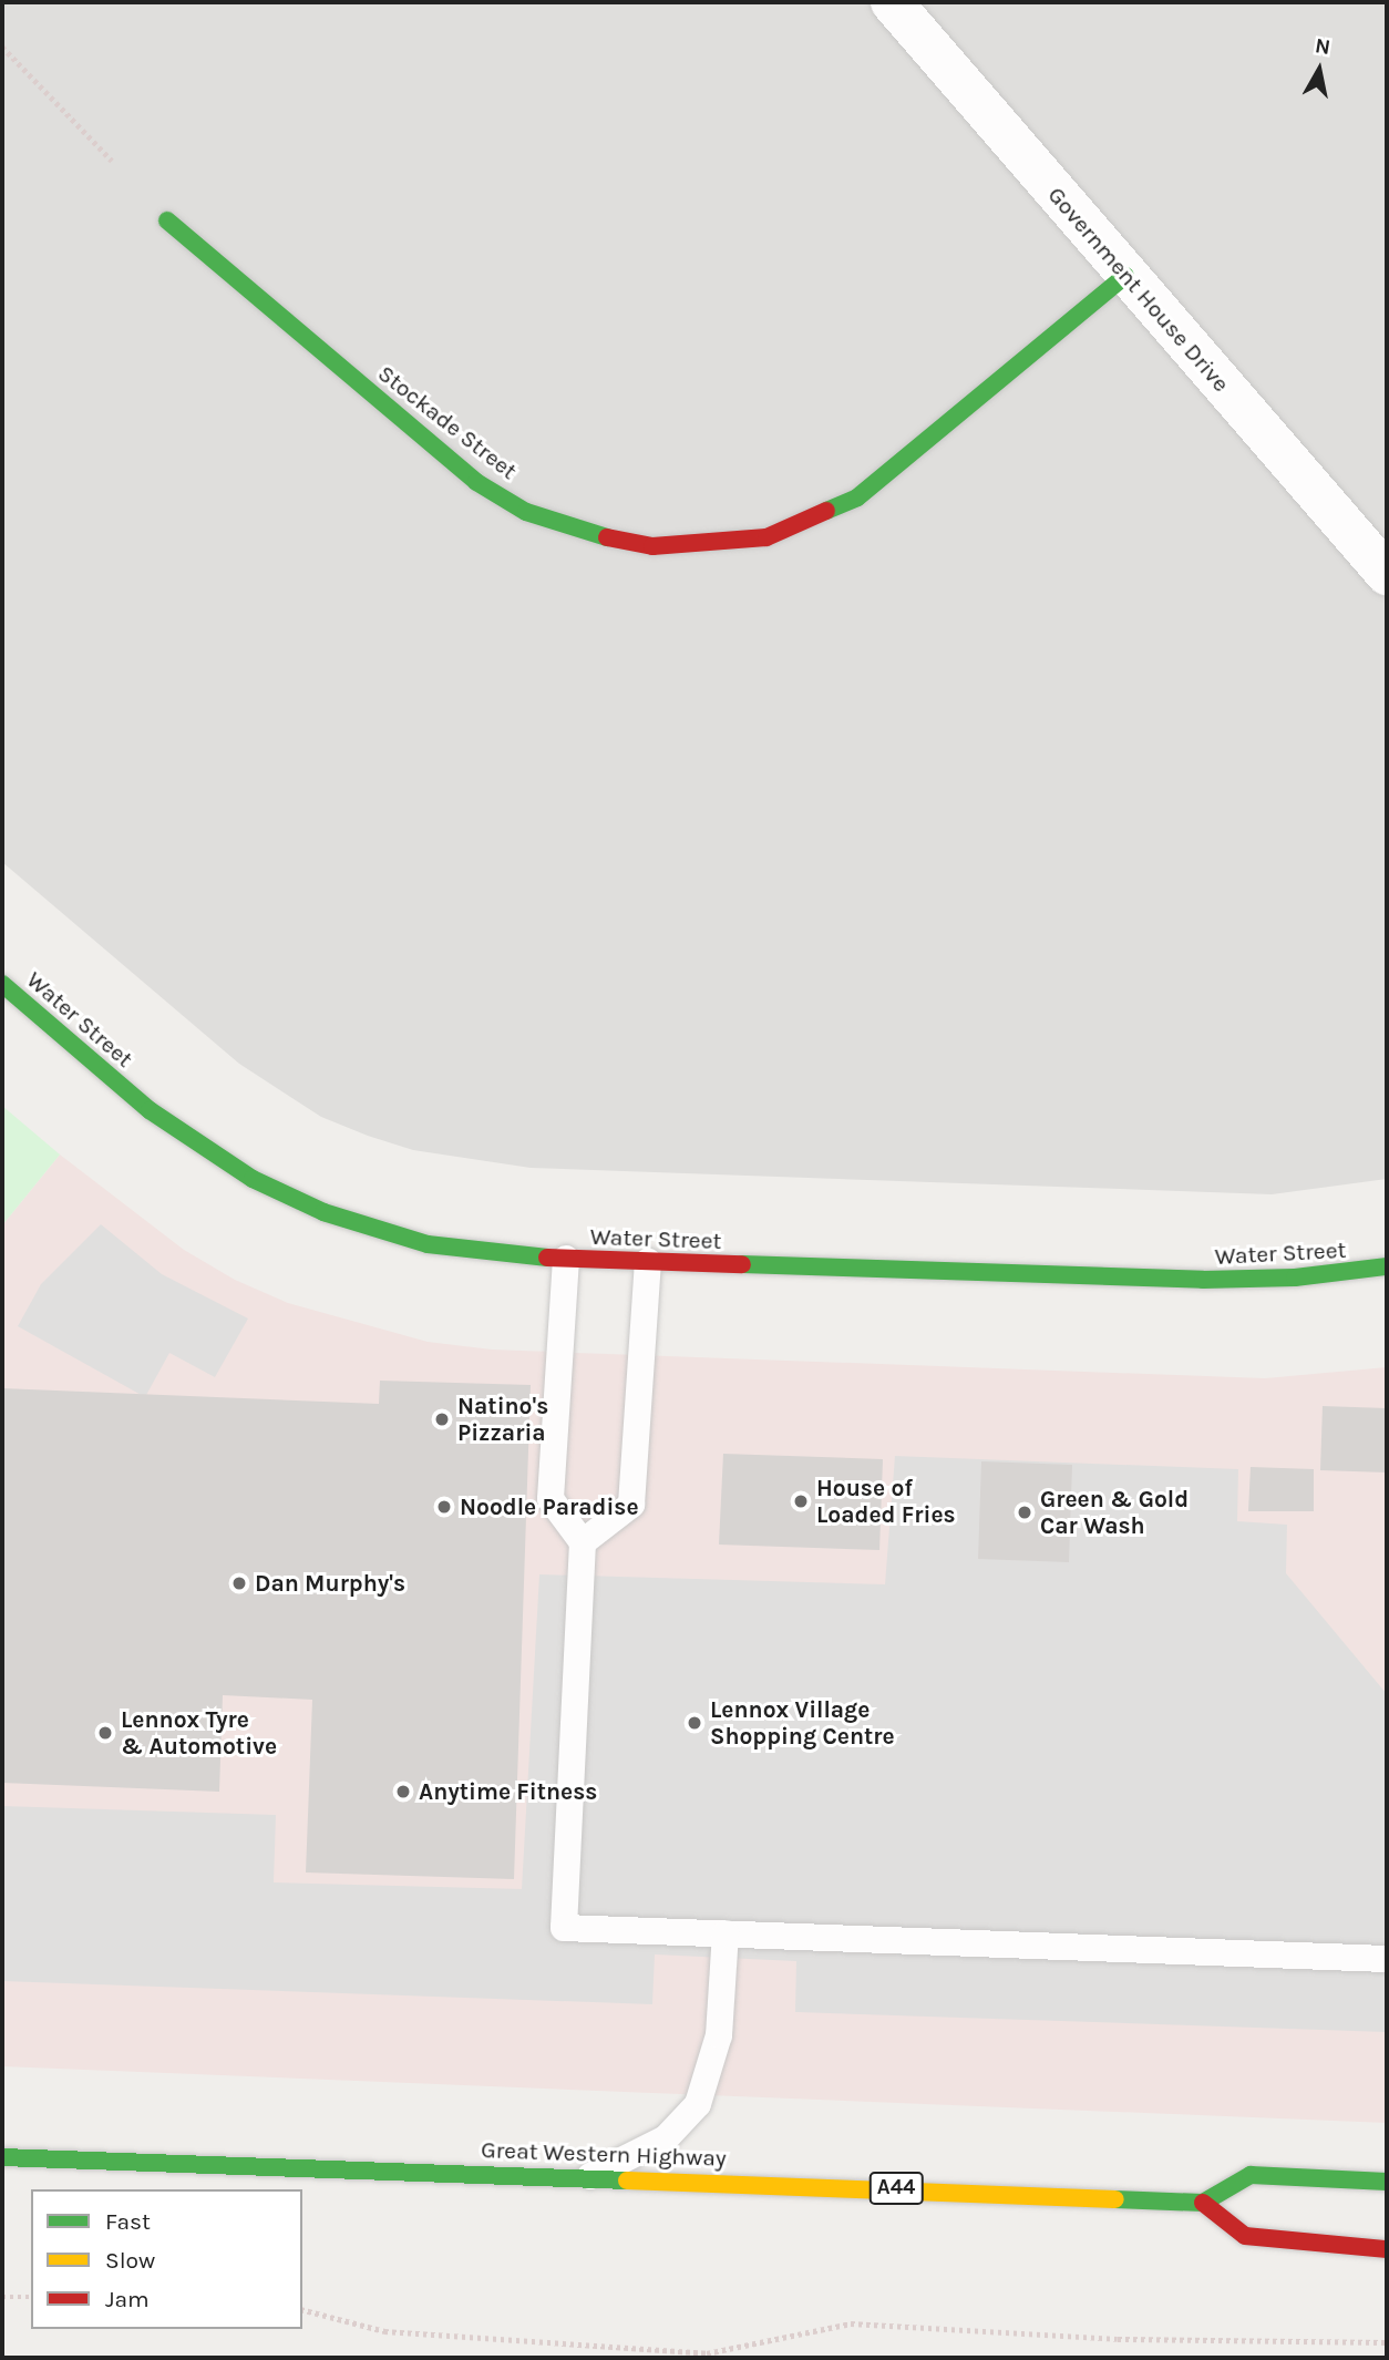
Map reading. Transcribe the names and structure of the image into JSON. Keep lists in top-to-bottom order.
{
  "streets": {
    "main road": [
      "Stockade Street",
      "Water Street",
      "Great Western Highway",
      "A44"
    ],
    "street": ["Government House Drive"]
  },
  "crossings": [
    ["Government House Drive", "Stockade Street"]
  ],
  "places": [
    "Natino's Pizzaria",
    "House of Loaded Fries",
    "Noodle Paradise",
    "Green & Gold Car Wash",
    "Dan Murphy's",
    "Lennox Village Shopping Centre",
    "Lennox Tyre & Automotive",
    "Anytime Fitness"
  ],
  "legend": ["Fast", "Slow", "Jam"],
  "north": "top"
}
